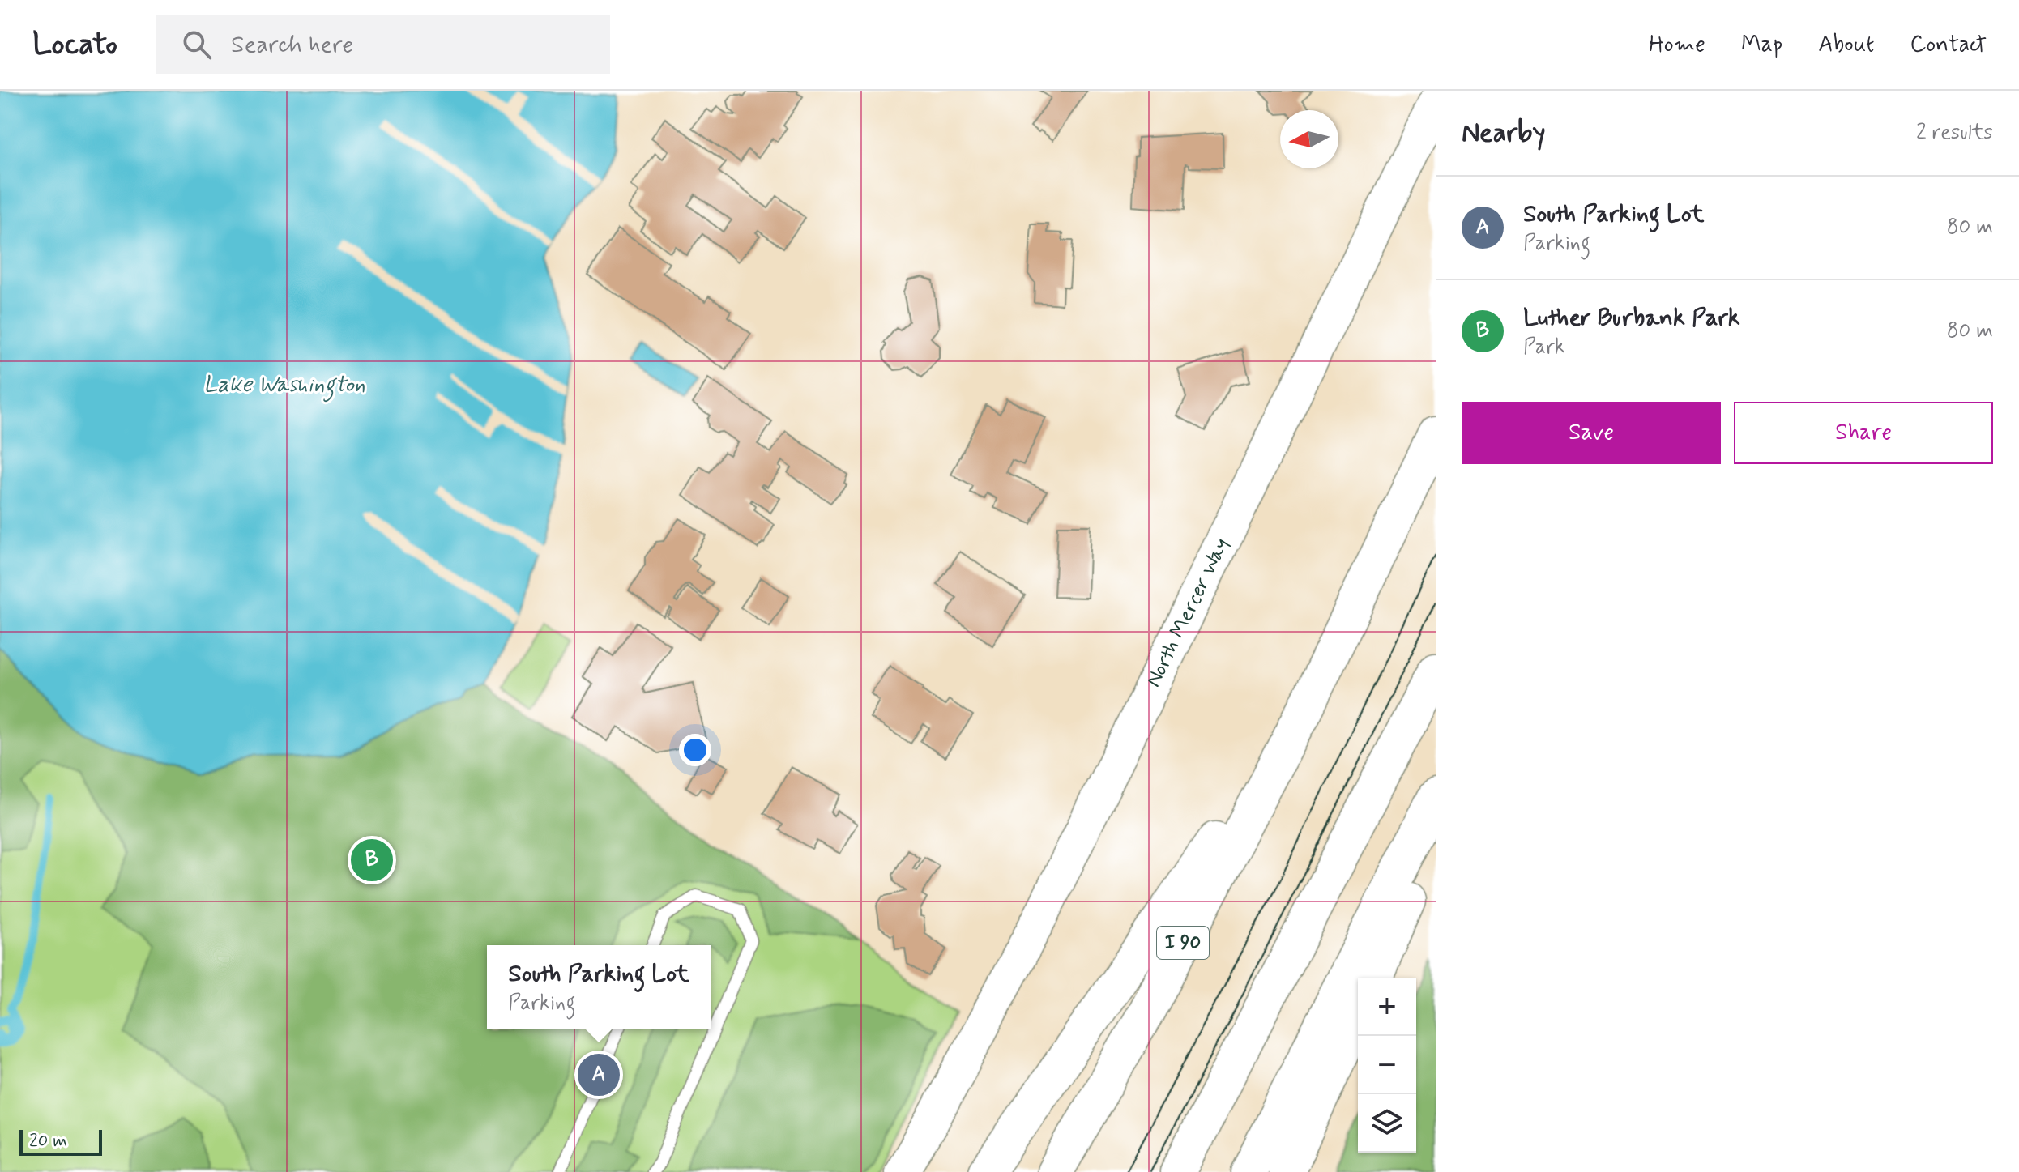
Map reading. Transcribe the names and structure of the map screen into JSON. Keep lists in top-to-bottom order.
{
  "streets": {
    "highway": ["I 90"],
    "street": ["North Mercer Way"]
  },
  "water": ["Lake Washington"],
  "scale_bar": "20 m",
  "north": "left",
  "page": {
    "header": "Locato",
    "search": "Search here",
    "nav": [
      "Home",
      "Map",
      "About",
      "Contact"
    ],
    "heading": ["Nearby", "2 results"],
    "list": [
      {
        "mark": "A",
        "name": "South Parking Lot",
        "note": "Parking",
        "value": "80 m"
      },
      {
        "mark": "B",
        "name": "Luther Burbank Park",
        "note": "Park",
        "value": "80 m"
      }
    ],
    "buttons": ["Save", "Share"],
    "pins": ["B", "A"],
    "popup": ["South Parking Lot", "Parking"],
    "map_buttons": ["+", "−"],
    "scale": "20 m"
  }
}
